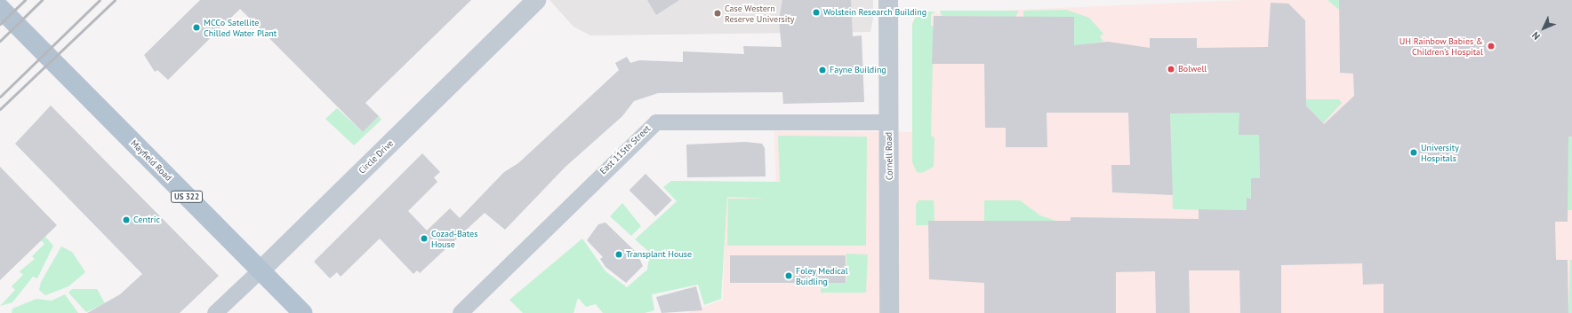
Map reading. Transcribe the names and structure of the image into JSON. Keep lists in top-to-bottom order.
{
  "streets": {
    "main road": ["Mayfield Road", "US 322"],
    "street": ["East 115th Street", "Cornell Road", "Circle Drive"]
  },
  "crossings": [
    ["East 115th Street", "Cornell Road"],
    ["Circle Drive", "Mayfield Road"]
  ],
  "places": [
    "Wolstein Research Building",
    "Case Western Reserve University",
    "MCCo Satellite Chilled Water Plant",
    "UH Rainbow Babies & Children’s Hospital",
    "Bolwell",
    "Fayne Building",
    "University Hospitals",
    "Centric",
    "Cozad-Bates House",
    "Transplant House",
    "Foley Medical Buidling"
  ],
  "north": "bottom left"
}
